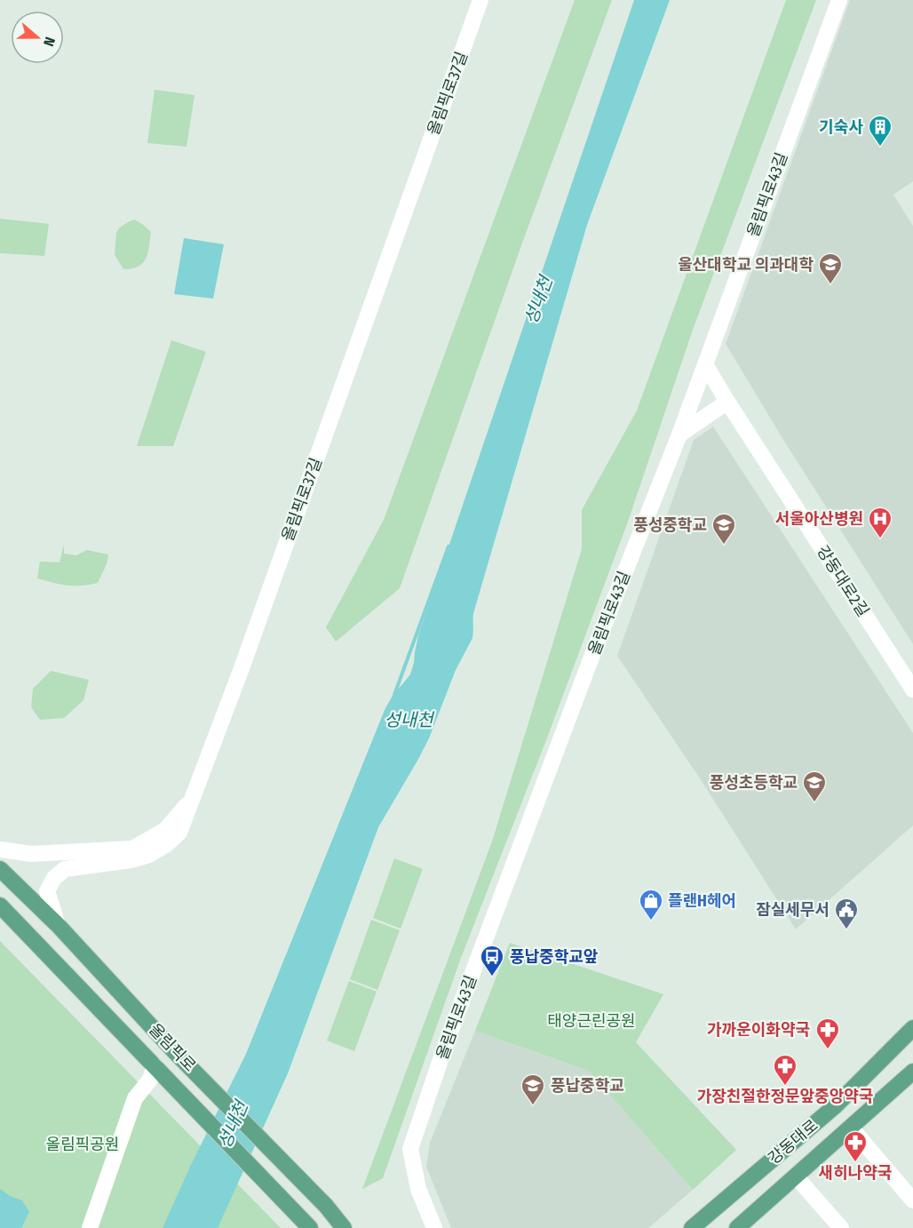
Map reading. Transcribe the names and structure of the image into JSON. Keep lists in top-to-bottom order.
{
  "streets": {
    "main road": ["올림픽로", "강동대로"],
    "street": ["올림픽로37길", "올림픽로43길", "강동대로2길"]
  },
  "crossings": [
    ["올림픽로43길", "강동대로2길"]
  ],
  "water": ["성내천"],
  "parks": ["태양근린공원", "올림픽공원"],
  "places": {
    "building": ["기숙사"],
    "school or university": [
      "울산대학교 의과대학",
      "풍성중학교",
      "풍성초등학교",
      "풍납중학교"
    ],
    "hospital": ["서울아산병원"],
    "shop": ["플랜H헤어"],
    "public building": ["잠실세무서"],
    "bus stop": ["풍납중학교앞"],
    "pharmacy": ["가까운이화약국", "가장친절한정문앞중앙약국", "새히나약국"]
  },
  "north": "right"
}
